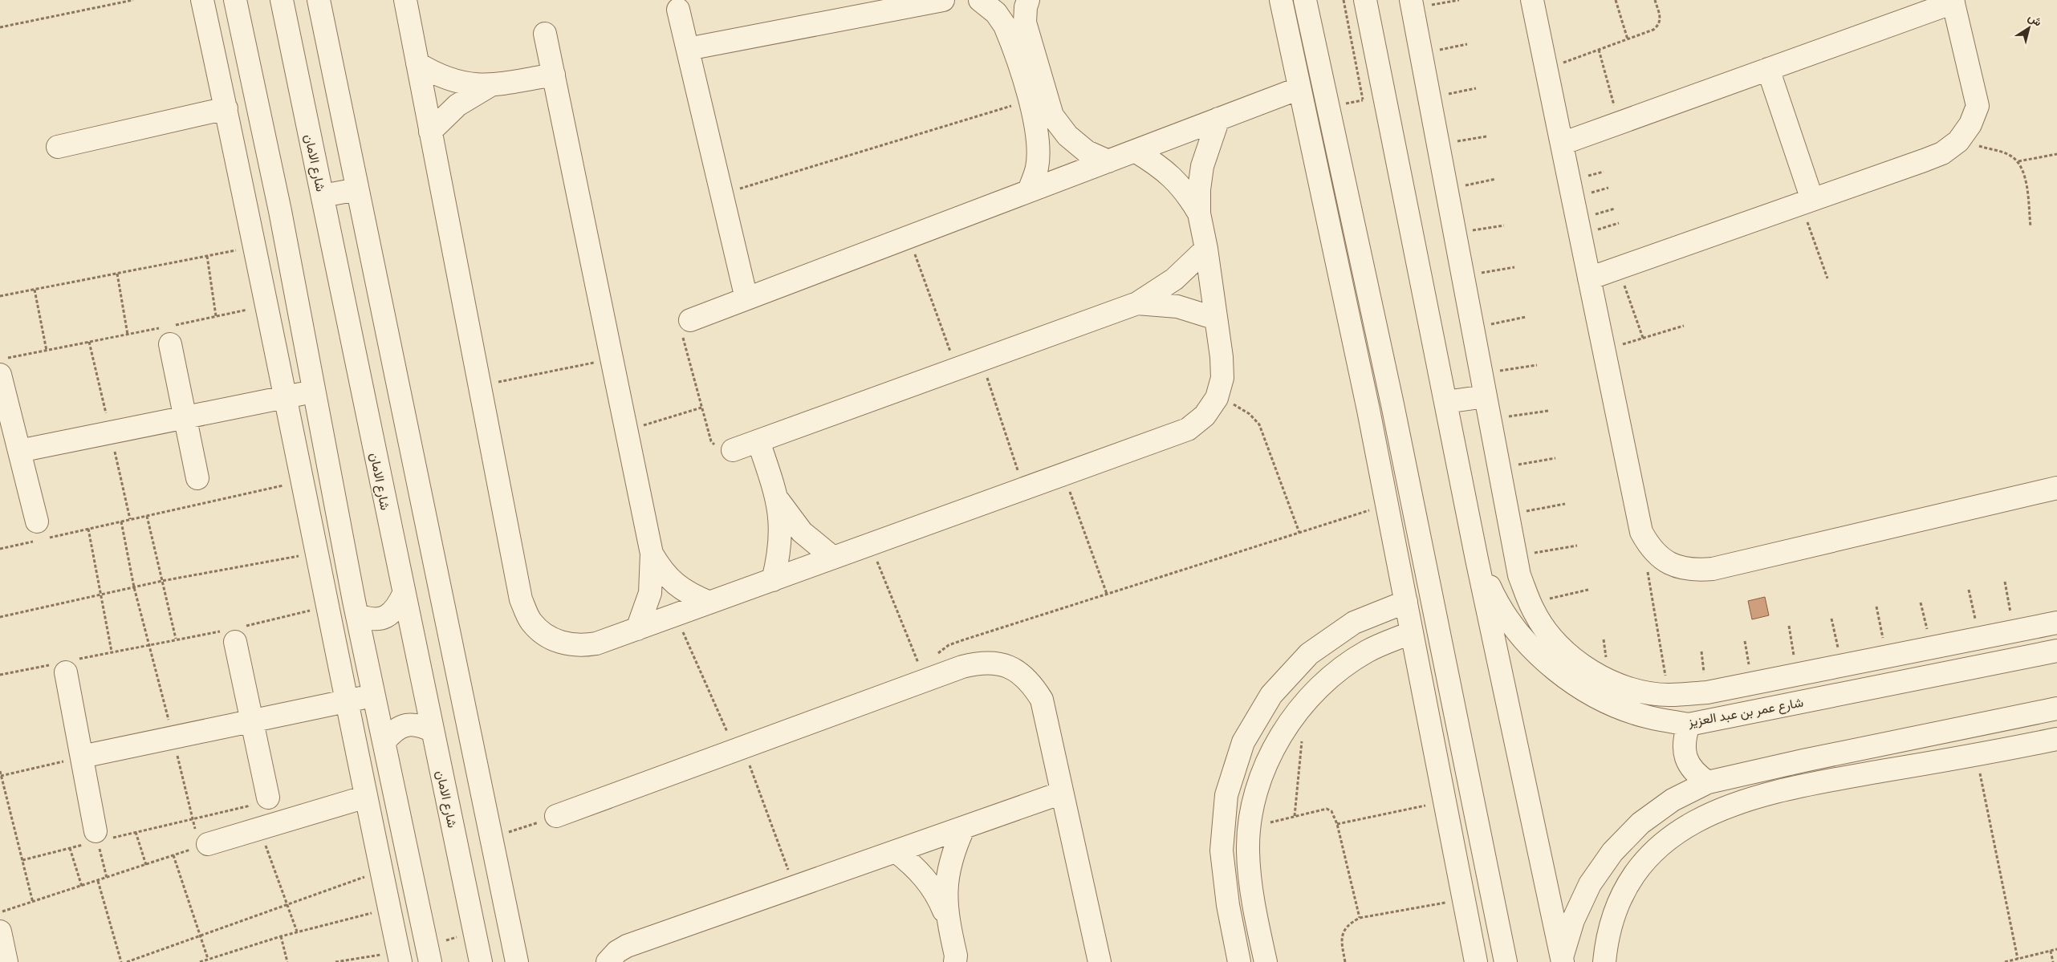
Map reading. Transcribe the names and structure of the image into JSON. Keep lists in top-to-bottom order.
{
  "streets": {
    "street": ["شارع الامان", "شارع عمر بن عبد العزيز"]
  },
  "north": "top right"
}
